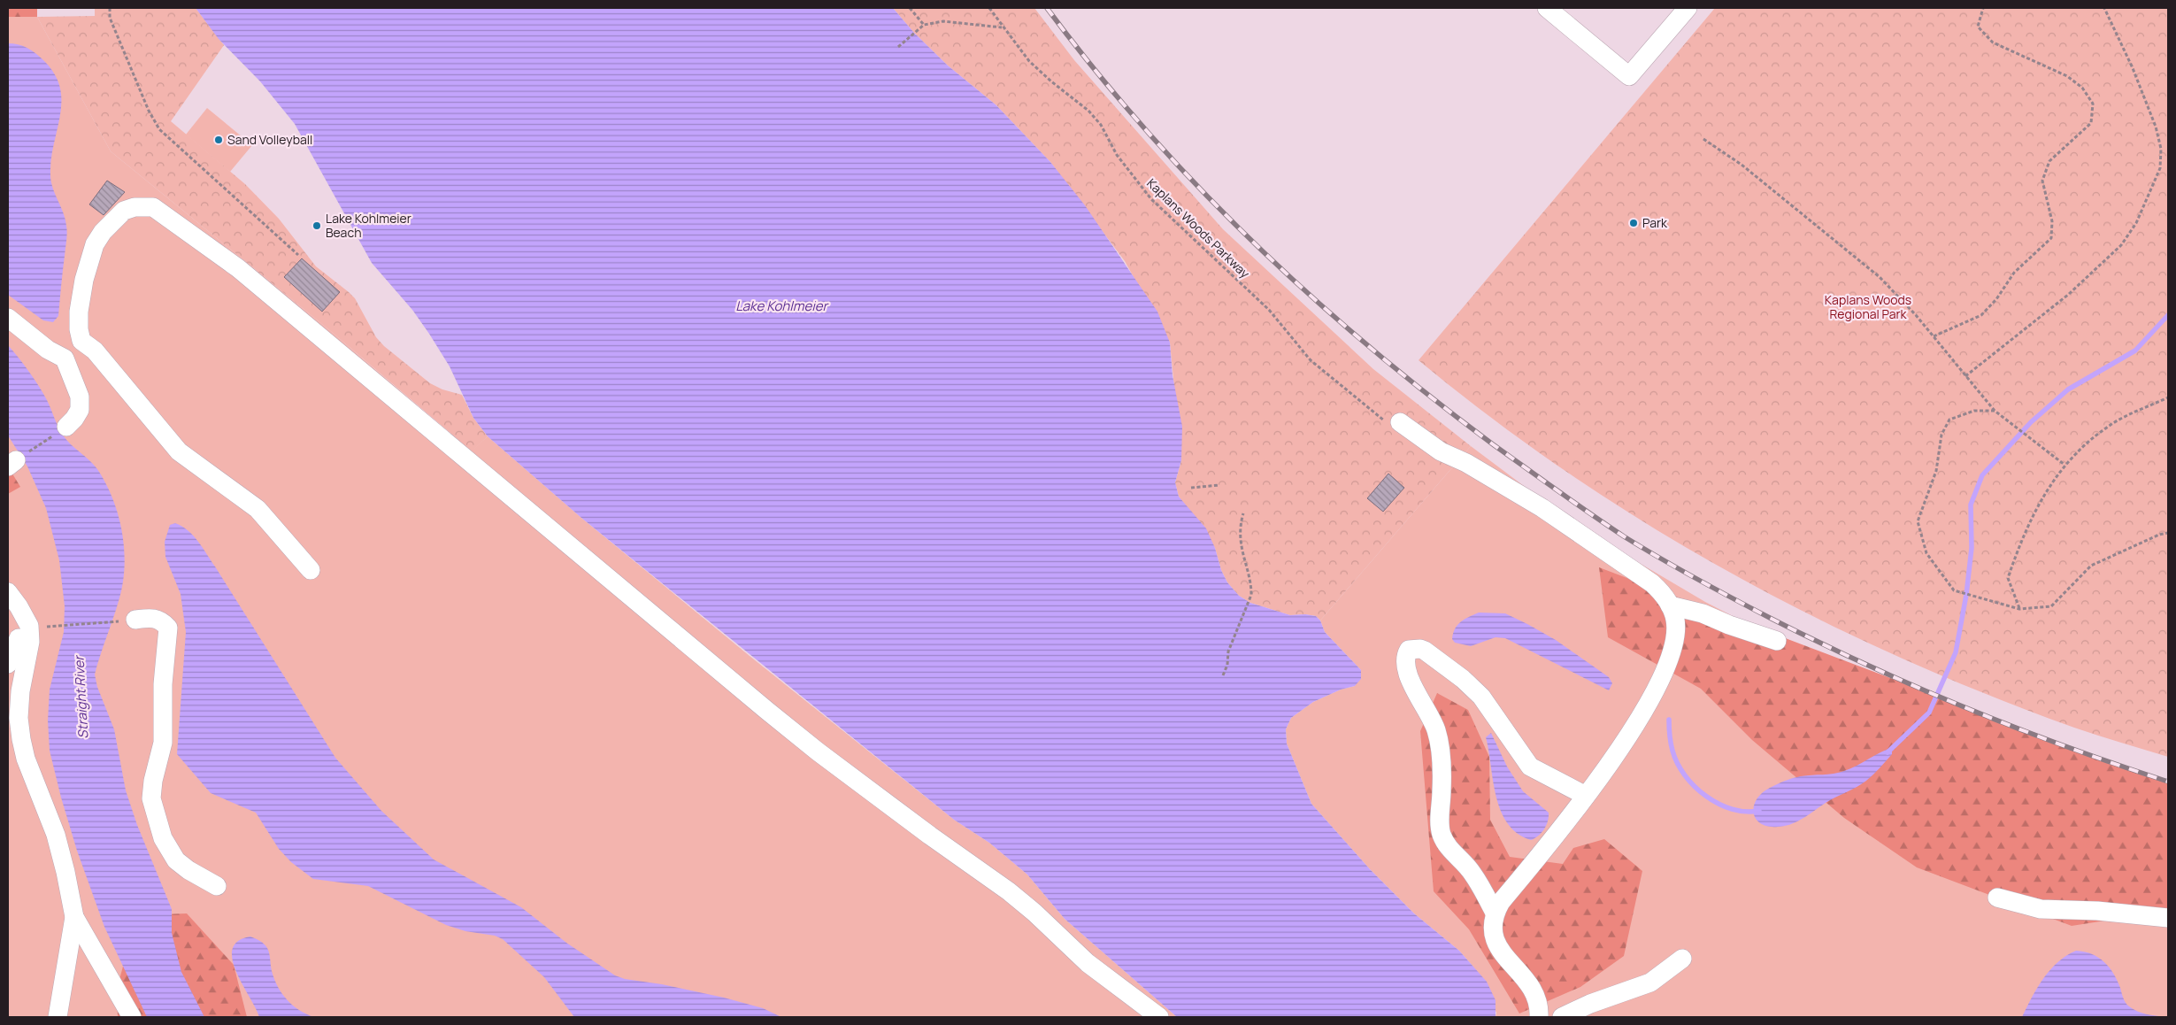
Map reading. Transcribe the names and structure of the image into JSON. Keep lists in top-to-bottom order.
{
  "streets": {
    "path": ["Kaplans Woods Parkway"]
  },
  "water": ["Lake Kohlmeier", "Straight River"],
  "parks": ["Kaplans Woods Regional Park"],
  "places": ["Sand Volleyball", "Park", "Lake Kohlmeier Beach"]
}
